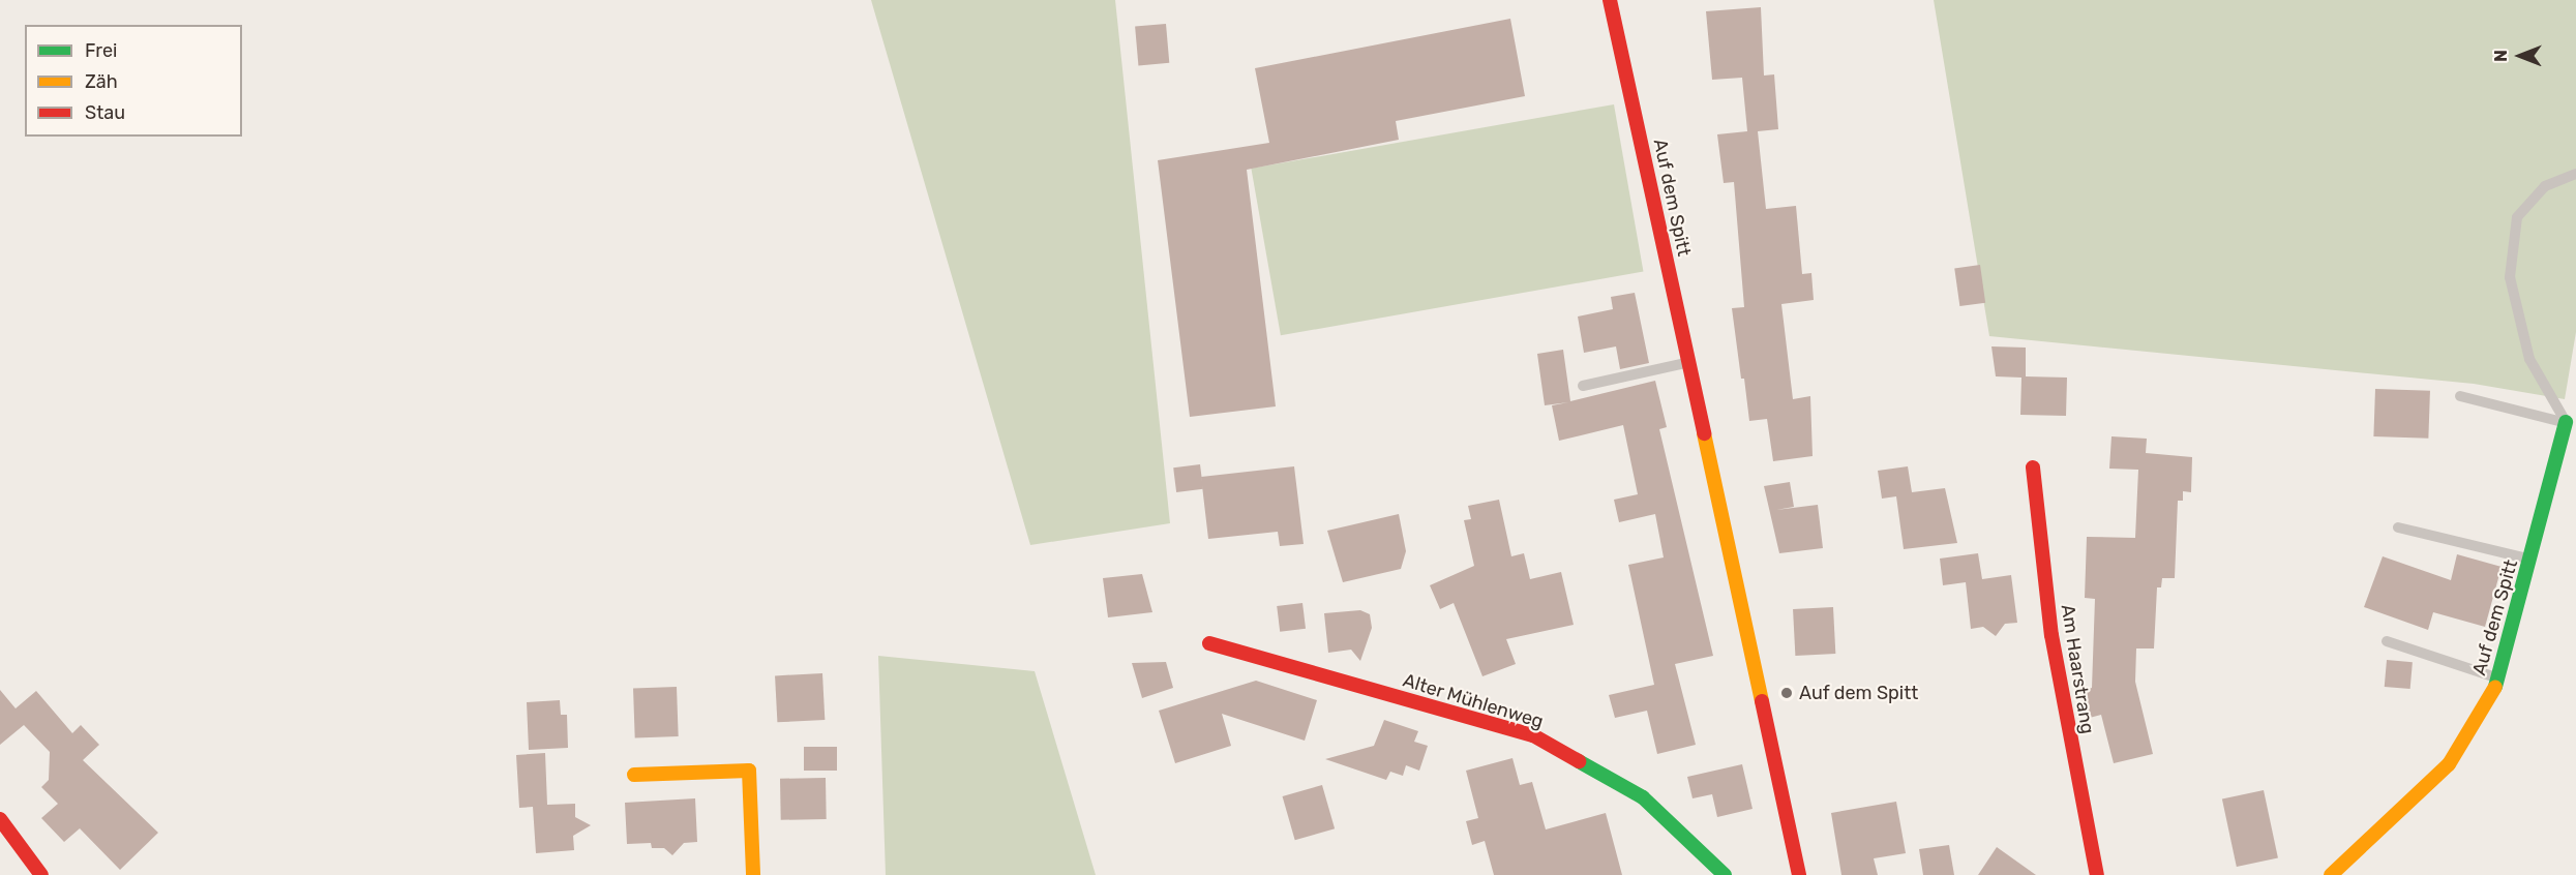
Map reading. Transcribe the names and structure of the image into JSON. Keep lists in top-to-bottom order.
{
  "streets": {
    "street": ["Auf dem Spitt", "Am Haarstrang", "Alter Mühlenweg"]
  },
  "places": ["Auf dem Spitt"],
  "legend": ["Frei", "Zäh", "Stau"],
  "north": "left"
}
